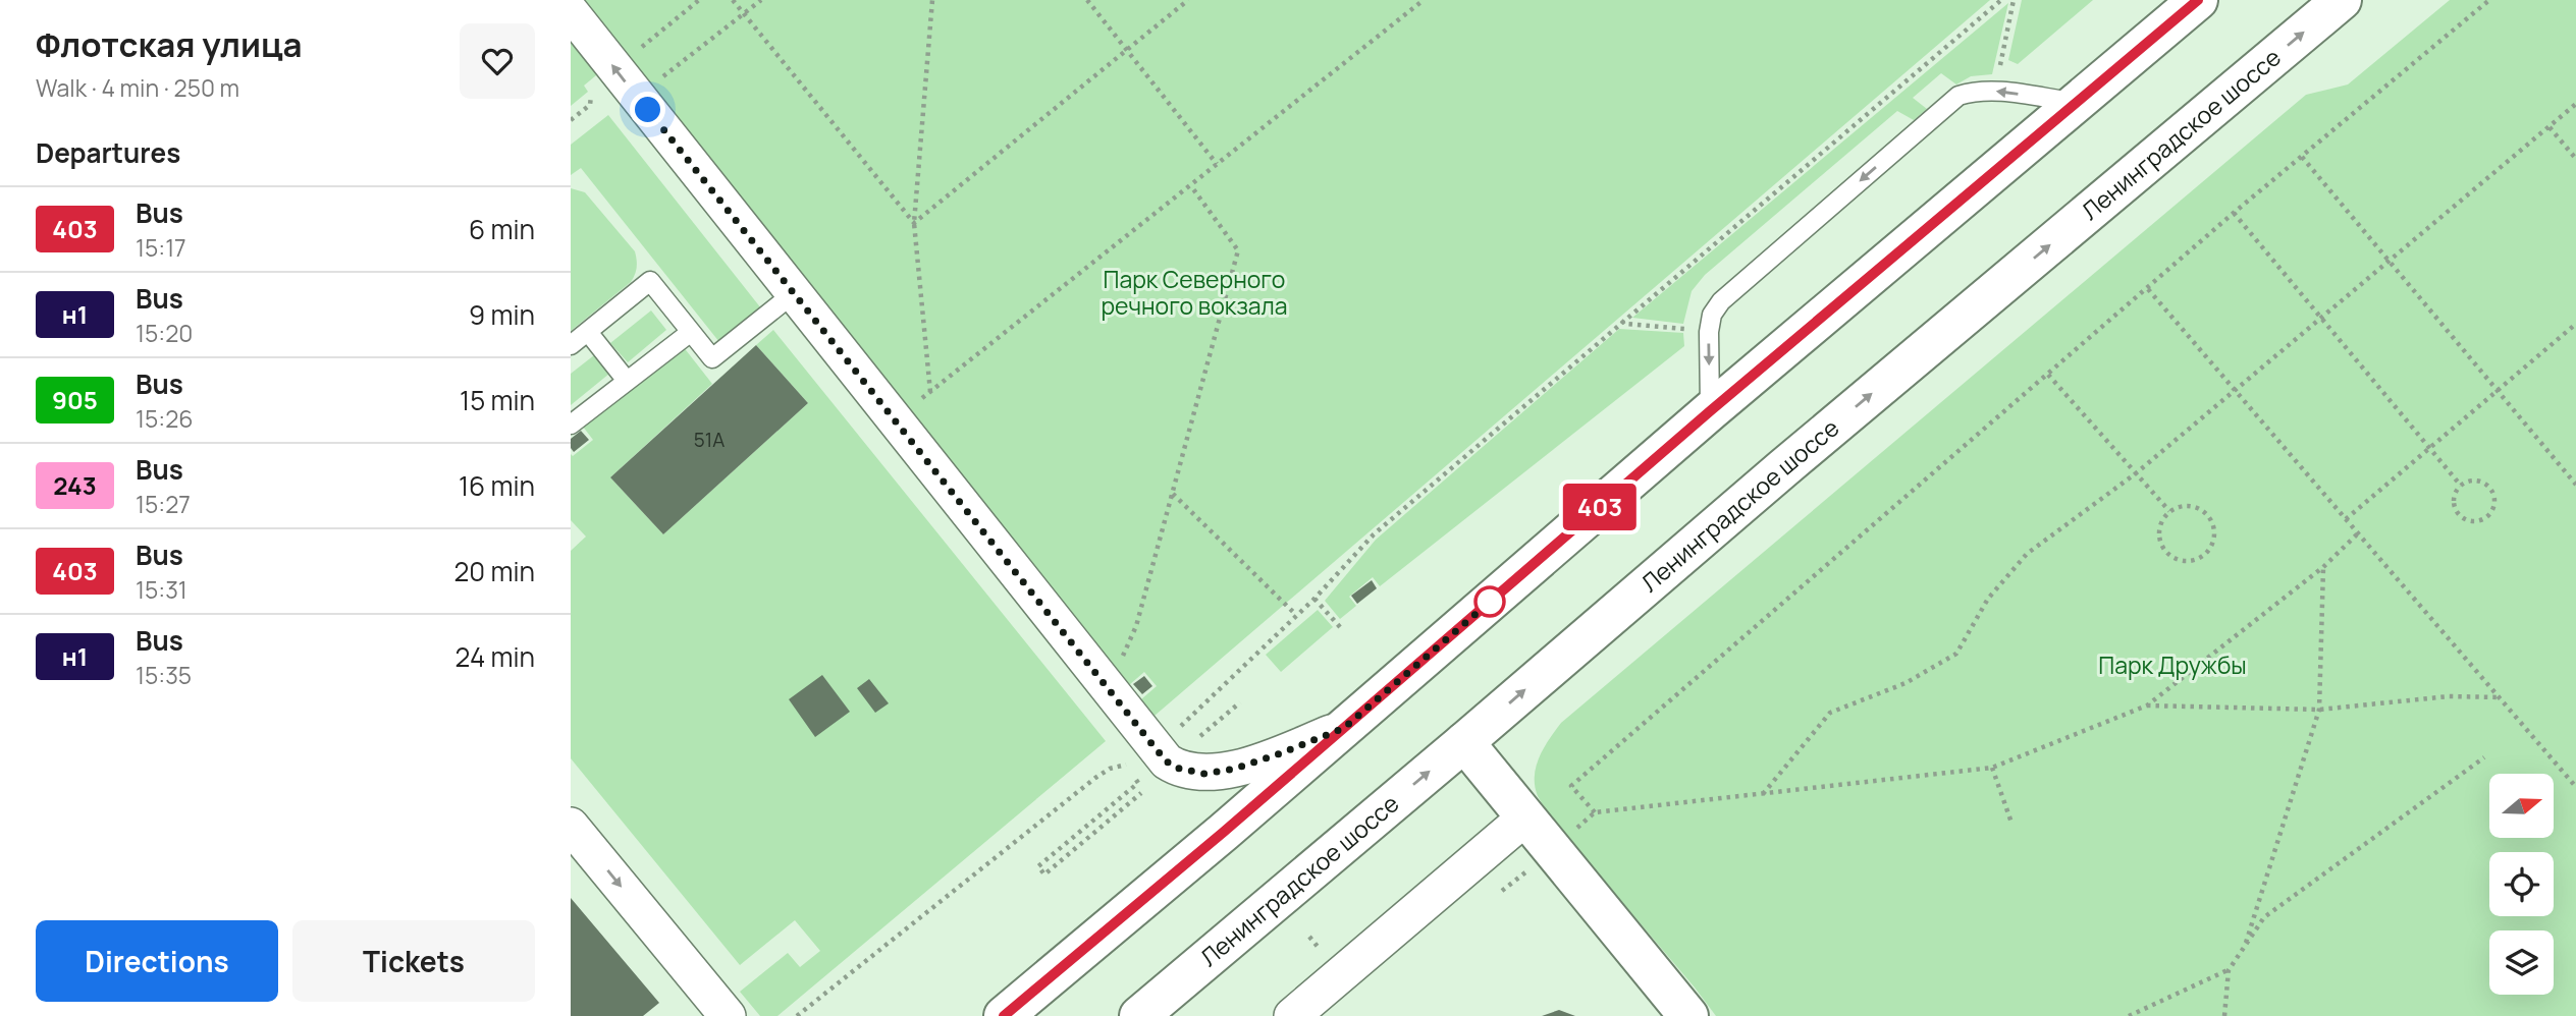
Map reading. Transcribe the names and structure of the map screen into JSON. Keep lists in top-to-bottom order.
{
  "streets": {
    "main road": ["Ленинградское шоссе"]
  },
  "parks": ["Парк Северного речного вокзала", "Парк Дружбы"],
  "lines": ["bus line 403"],
  "house_numbers": ["51А"],
  "north": "right",
  "page": {
    "heading": [
      ["Флотская улица", "Walk · 4 min · 250 m"],
      "Departures"
    ],
    "on_map": "403",
    "list": [
      {
        "mark": "403",
        "name": "Bus",
        "note": "15:17",
        "value": "6 min"
      },
      {
        "mark": "н1",
        "name": "Bus",
        "note": "15:20",
        "value": "9 min"
      },
      {
        "mark": "905",
        "name": "Bus",
        "note": "15:26",
        "value": "15 min"
      },
      {
        "mark": "243",
        "name": "Bus",
        "note": "15:27",
        "value": "16 min"
      },
      {
        "mark": "403",
        "name": "Bus",
        "note": "15:31",
        "value": "20 min"
      },
      {
        "mark": "н1",
        "name": "Bus",
        "note": "15:35",
        "value": "24 min"
      }
    ],
    "buttons": ["Directions", "Tickets"]
  }
}
